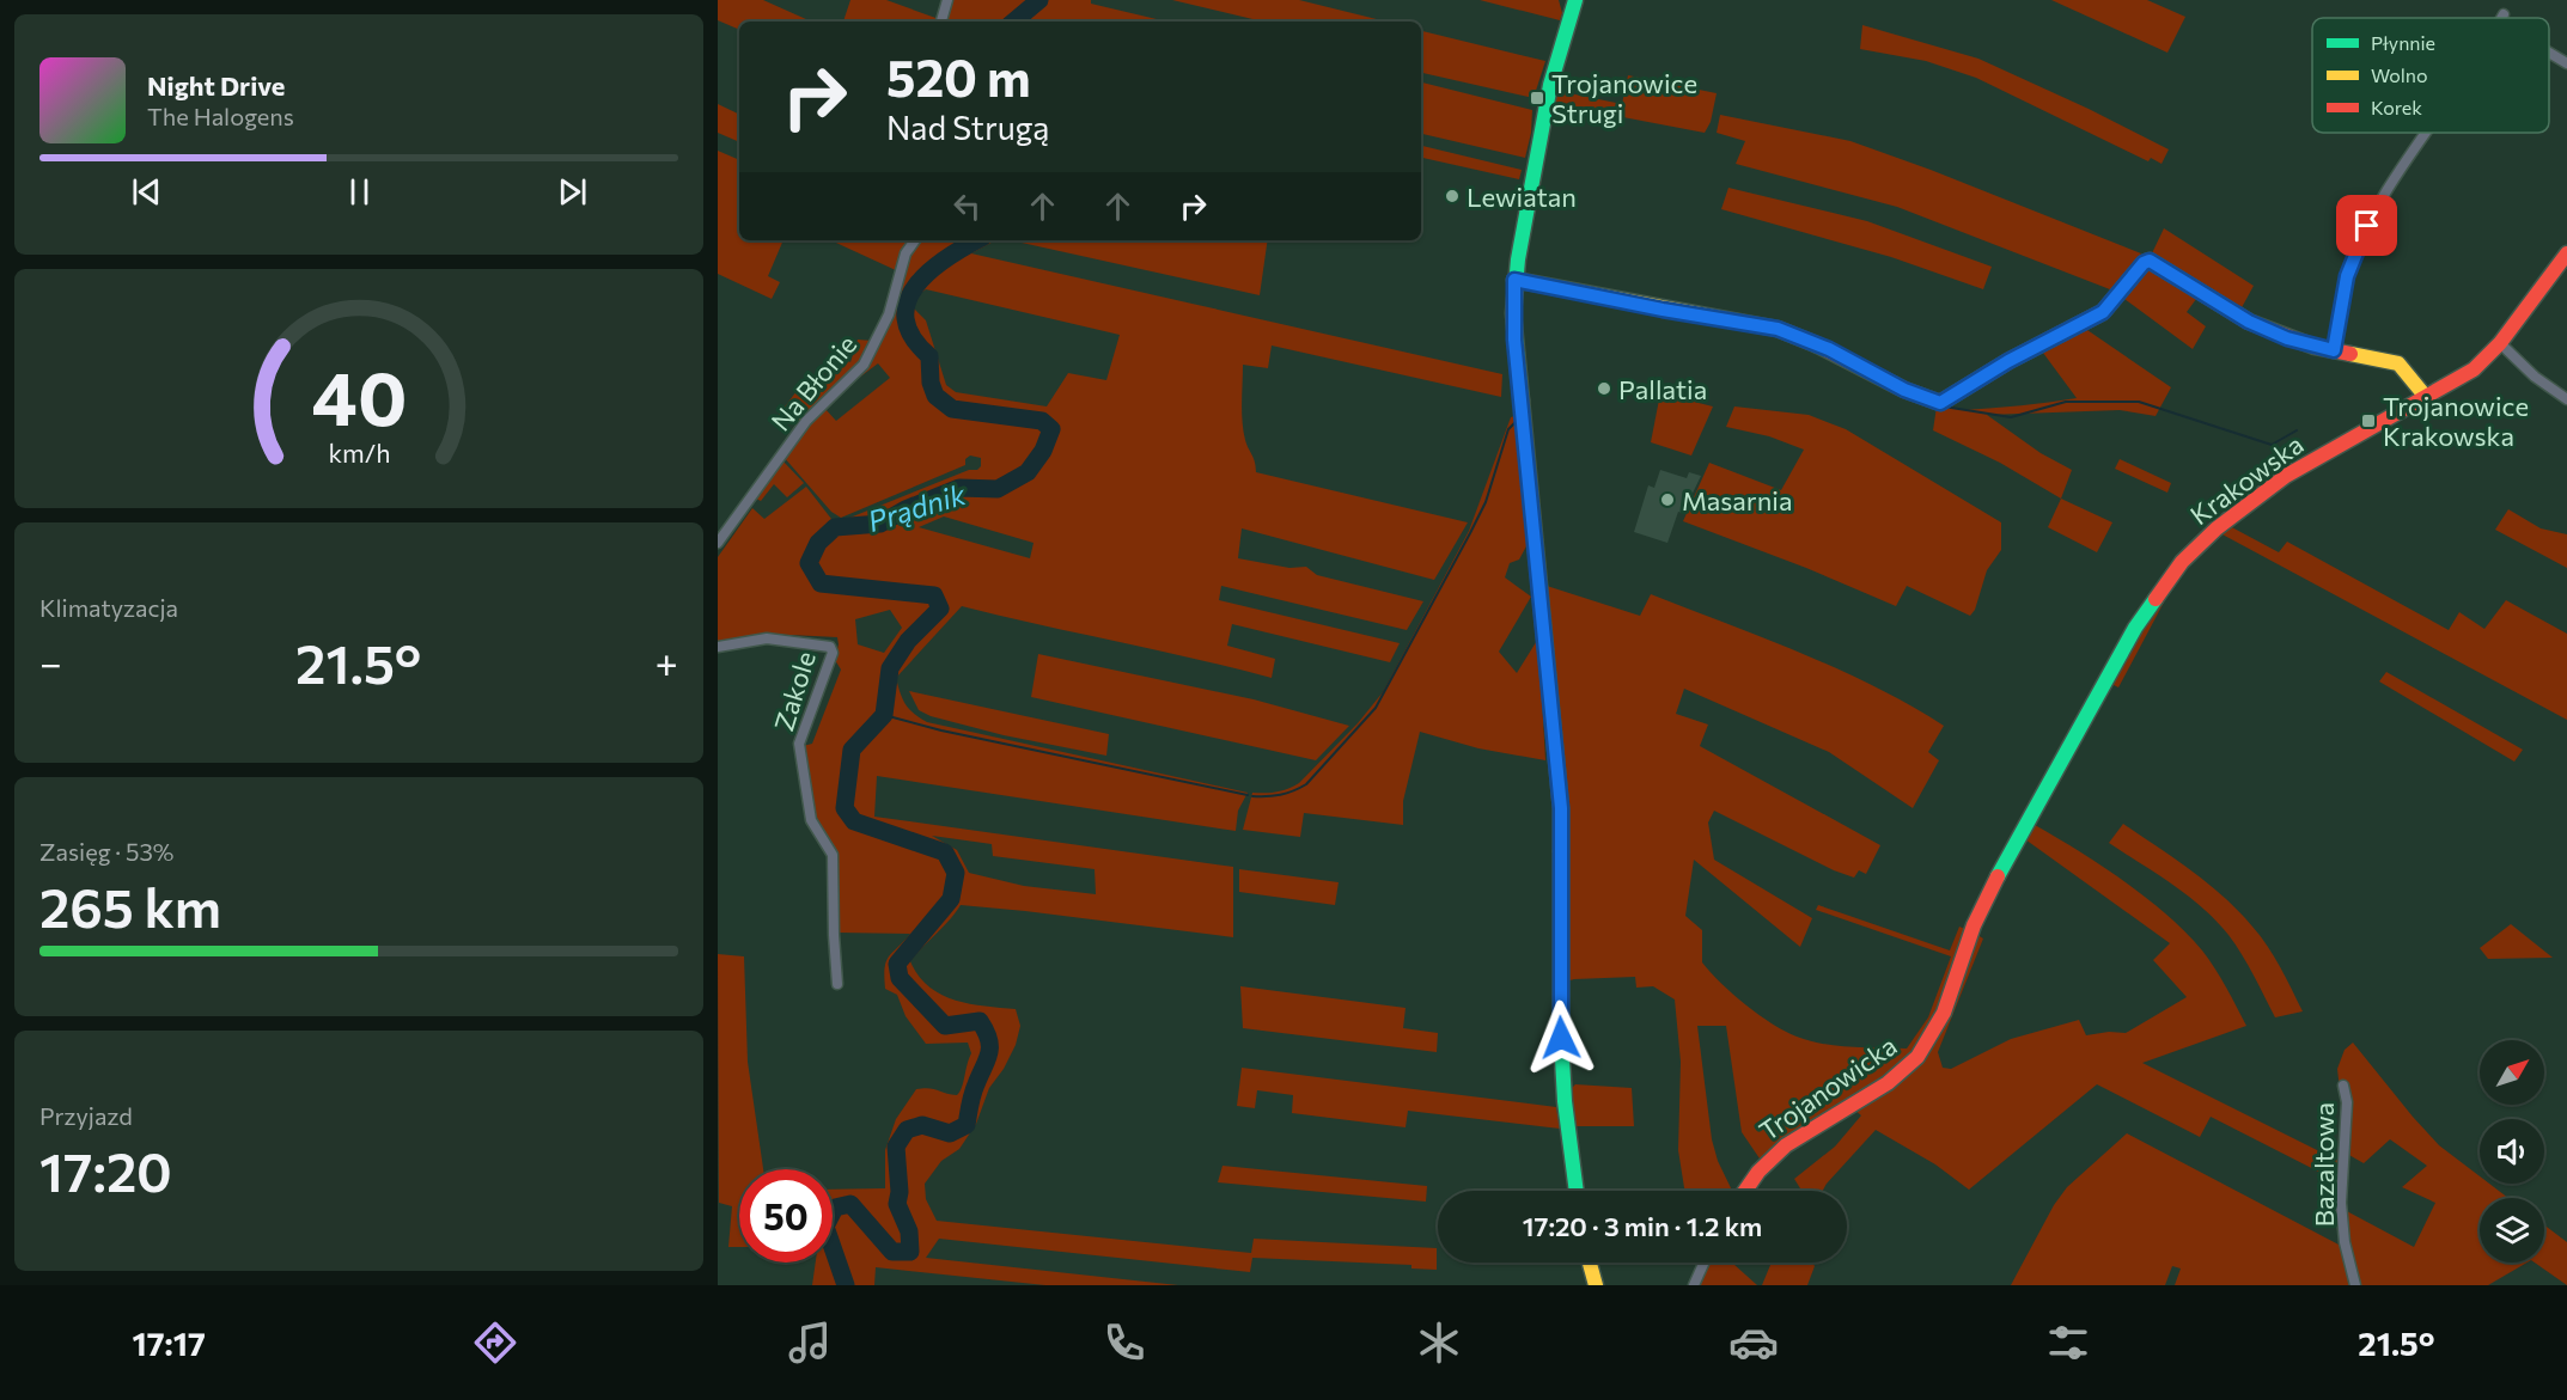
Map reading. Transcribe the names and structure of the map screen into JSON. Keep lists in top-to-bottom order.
{
  "streets": {
    "street": [
      "Na Błonie",
      "Krakowska",
      "Zakole",
      "Trojanowicka",
      "Bazaltowa"
    ]
  },
  "crossings": [
    ["Krakowska", "Trojanowicka"]
  ],
  "water": ["Prądnik"],
  "places": {
    "transit": ["Trojanowice Strugi", "Trojanowice Krakowska"],
    "other": ["Lewiatan", "Pallatia", "Masarnia"]
  },
  "legend": ["Płynnie", "Wolno", "Korek"],
  "north": "top right",
  "page": {
    "turn": ["520 m", "Nad Strugą"],
    "song": ["Night Drive", "The Halogens"],
    "tile": [
      "Klimatyzacja",
      ["Zasięg · 53%", "265 km"],
      ["Przyjazd", "17:20"]
    ],
    "heat": ["−", "21.5°", "+"],
    "limit": "50",
    "trip": "17:20 · 3 min · 1.2 km",
    "tabs": ["17:17", "21.5°"],
    "gauge": ["40", "km/h"]
  }
}
